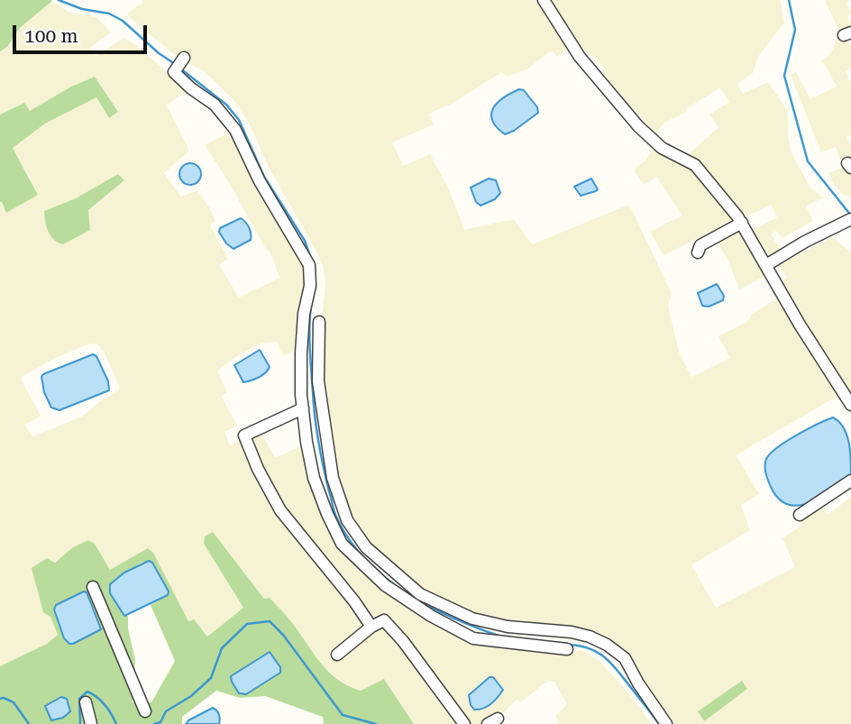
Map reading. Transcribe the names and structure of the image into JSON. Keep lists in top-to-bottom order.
{
  "scale_bar": "100 m"
}
